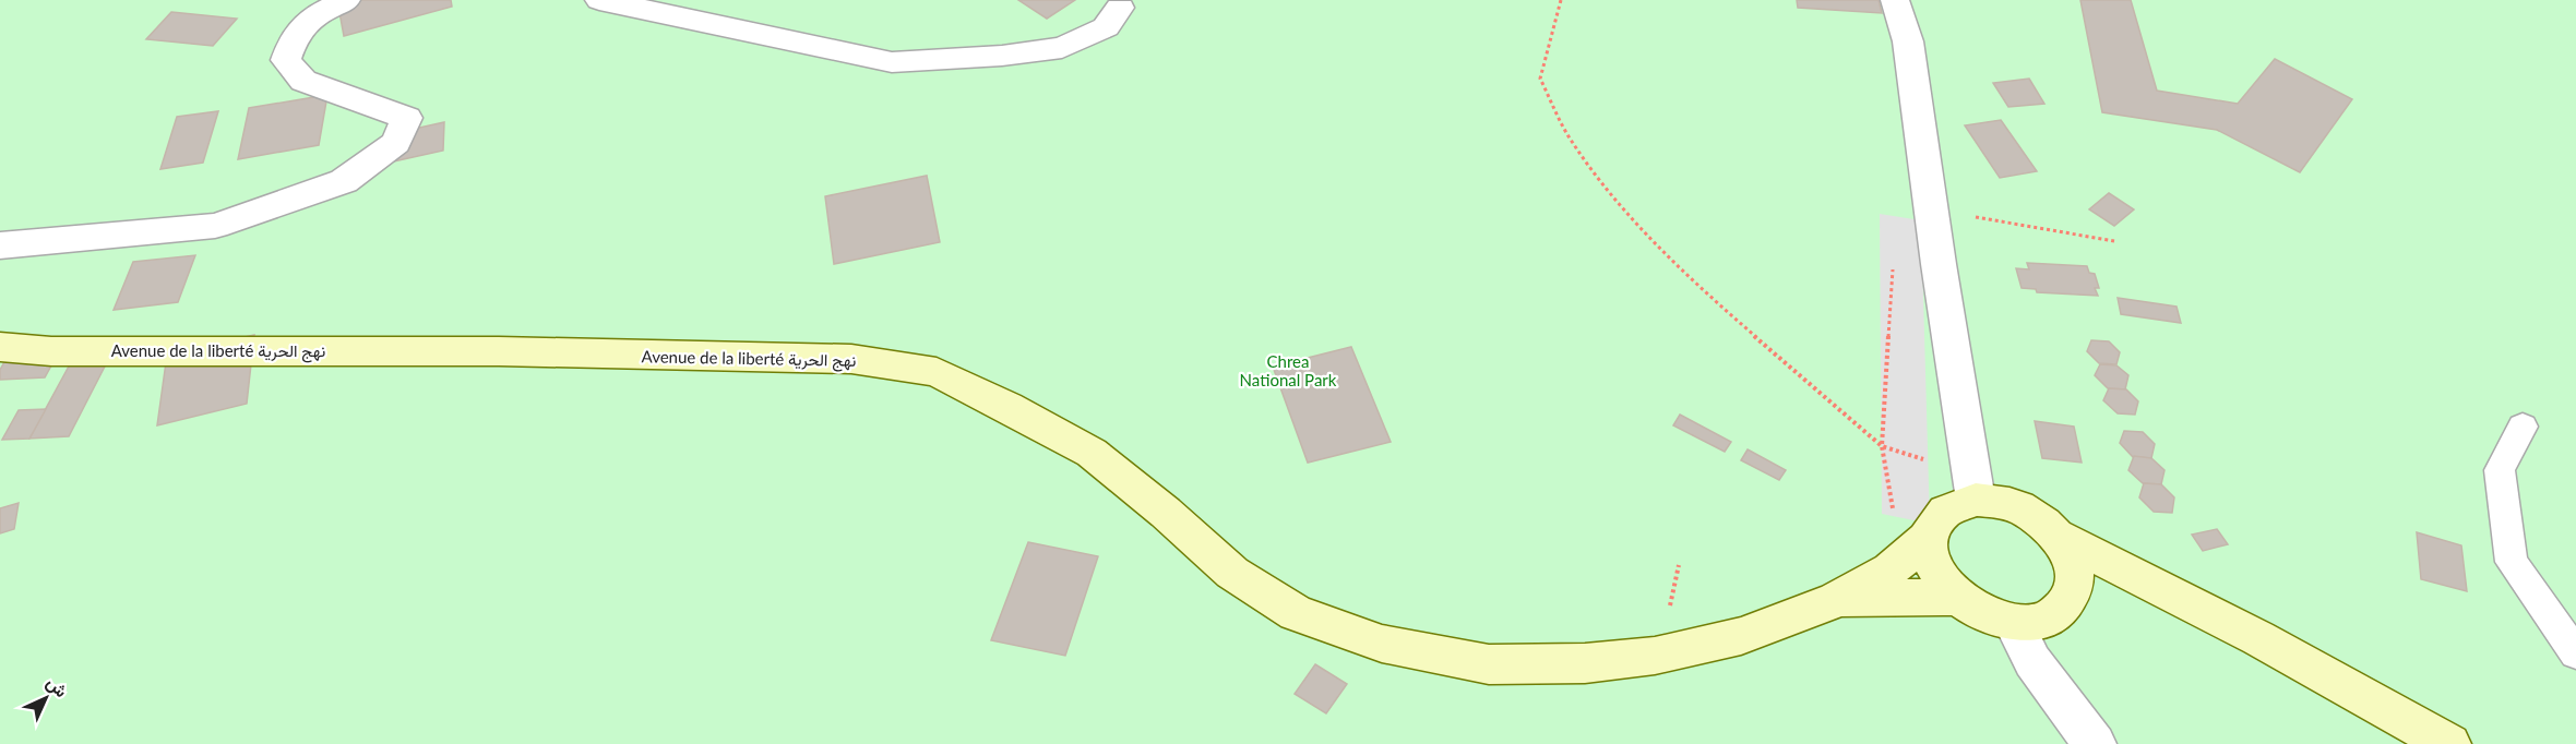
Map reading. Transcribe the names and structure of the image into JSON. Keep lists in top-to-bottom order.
{
  "streets": {
    "main road": ["Avenue de la liberté نهج الحرية"]
  },
  "parks": ["Chrea National Park"],
  "north": "top right"
}
